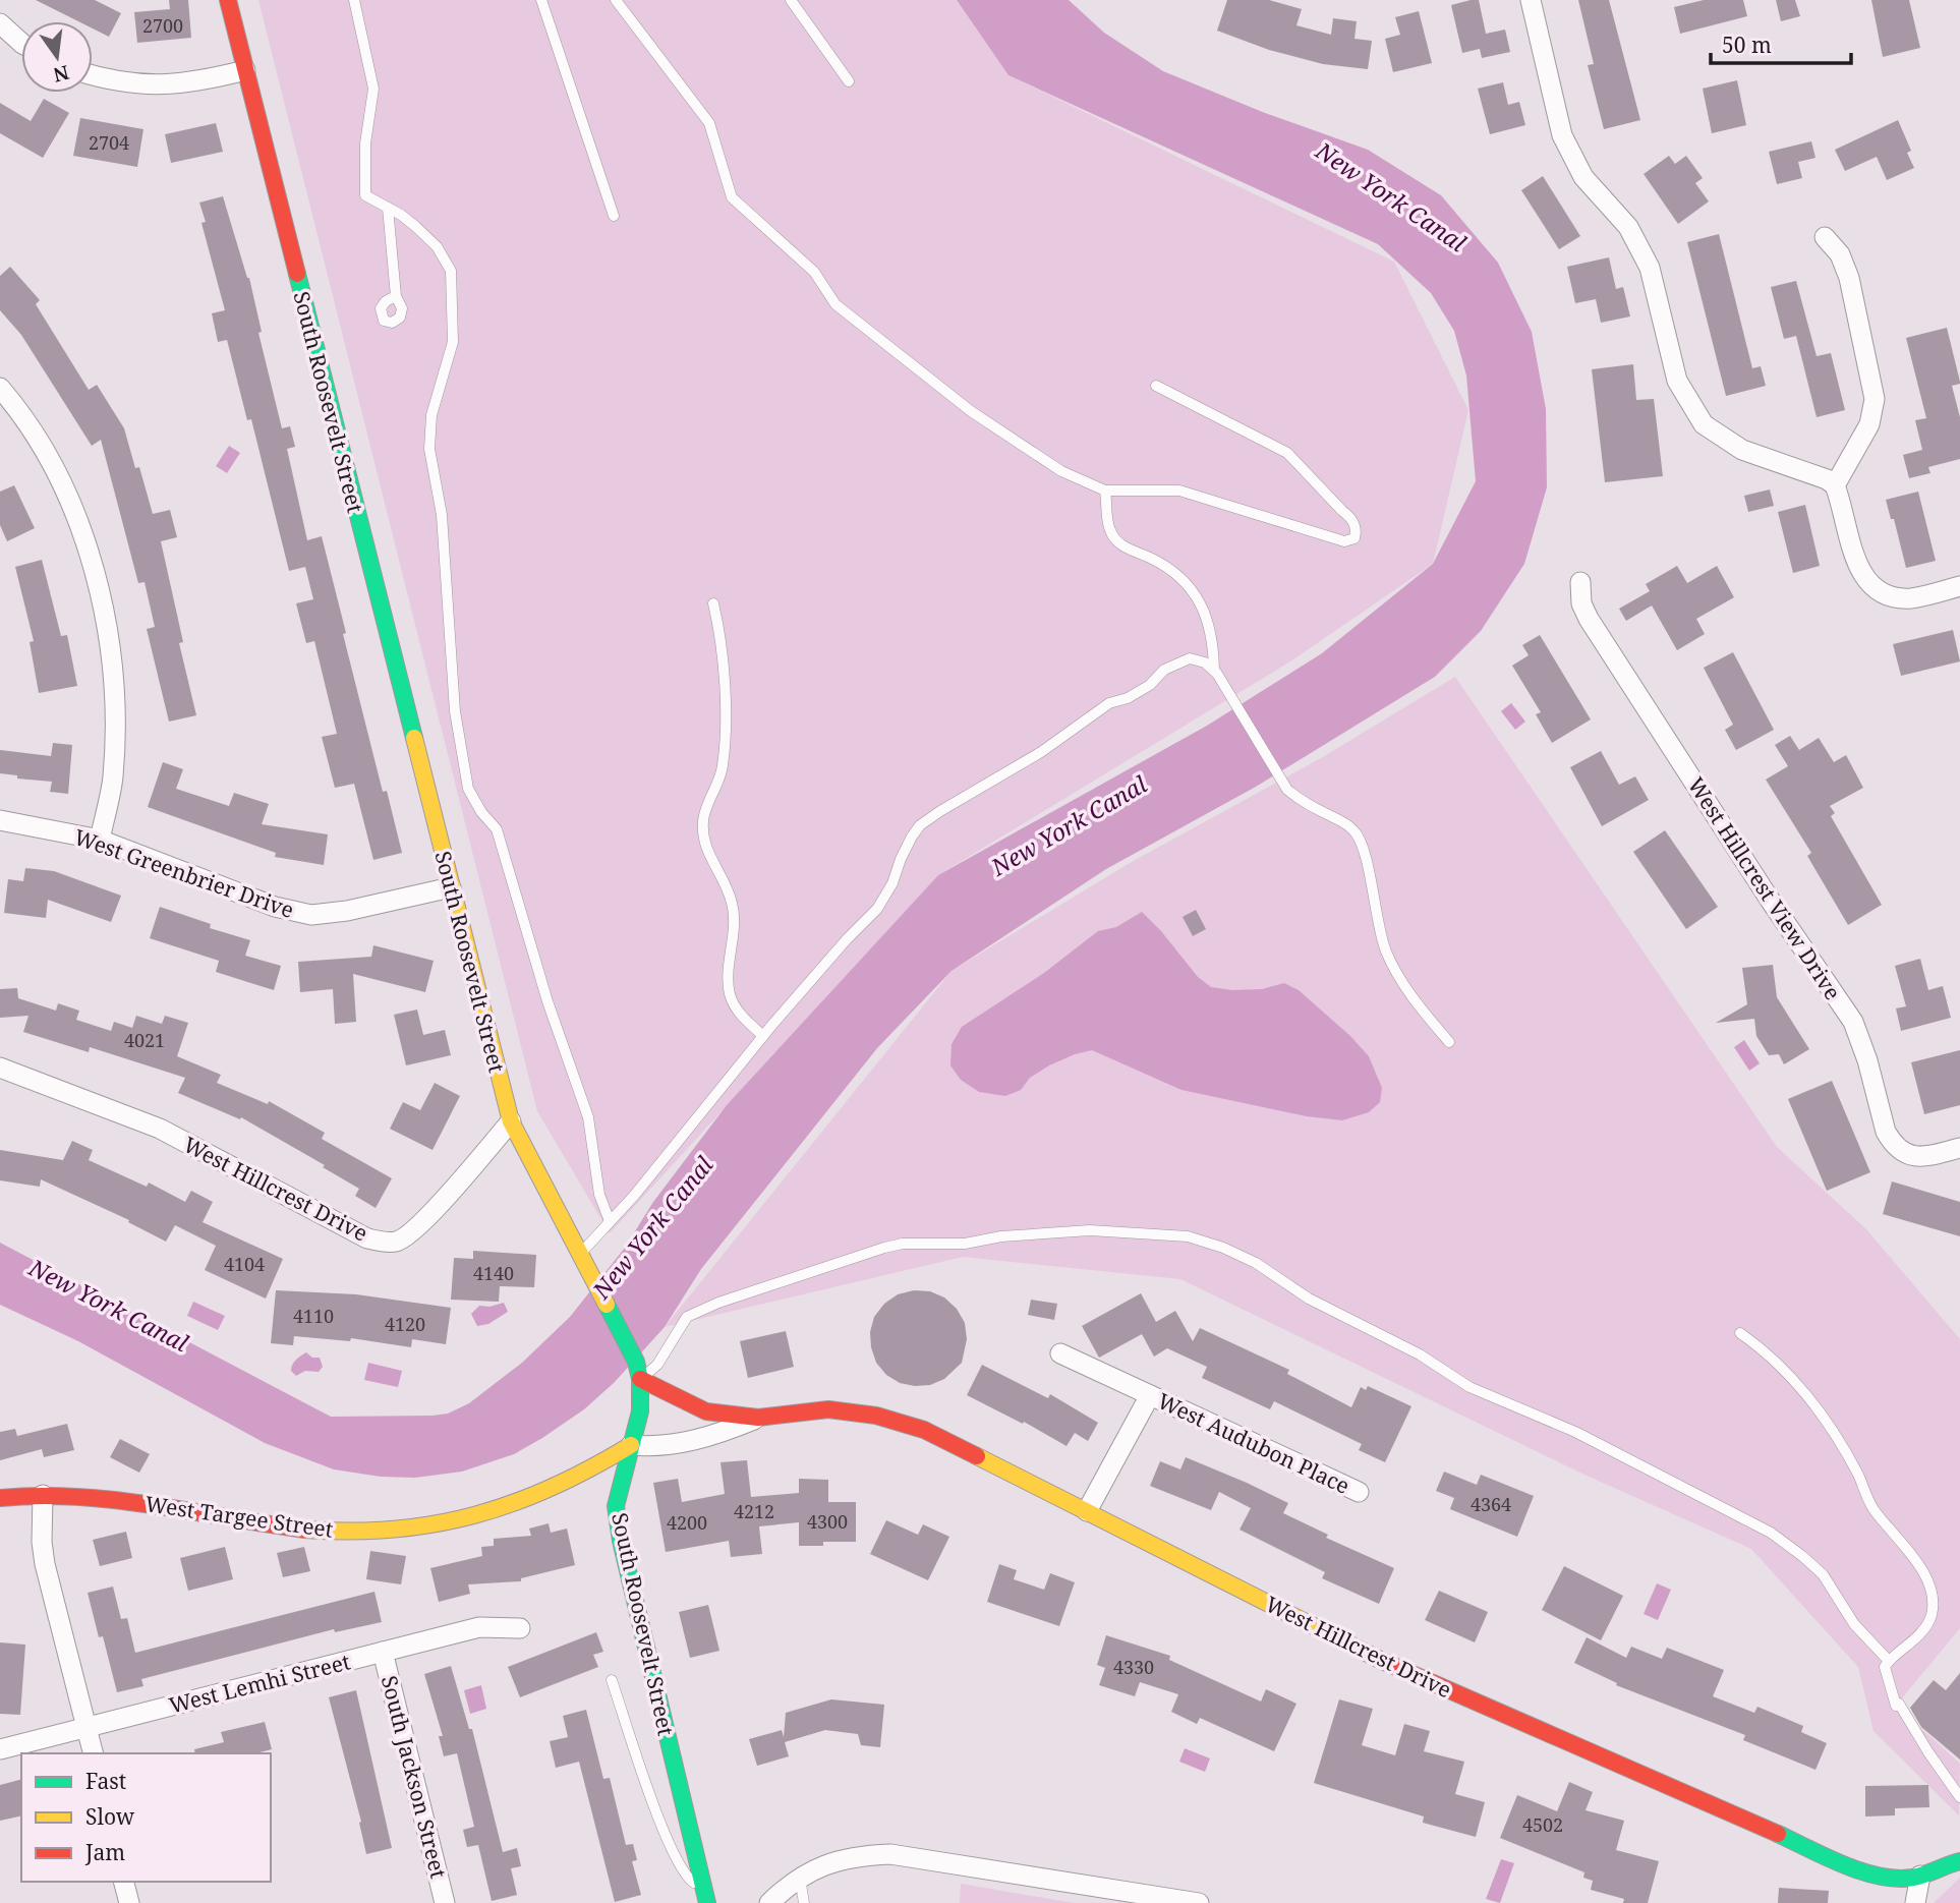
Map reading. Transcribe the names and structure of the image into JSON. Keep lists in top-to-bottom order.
{
  "streets": {
    "street": [
      "South Roosevelt Street",
      "West Greenbrier Drive",
      "West Hillcrest View Drive",
      "West Hillcrest Drive",
      "West Audubon Place",
      "West Targee Street",
      "West Lemhi Street",
      "South Jackson Street"
    ]
  },
  "crossings": [
    ["South Roosevelt Street", "West Greenbrier Drive"],
    ["South Roosevelt Street", "West Hillcrest Drive"],
    ["South Roosevelt Street", "West Targee Street"],
    ["West Hillcrest Drive", "West Audubon Place"],
    ["West Hillcrest Drive", "West Targee Street"],
    ["West Lemhi Street", "South Jackson Street"]
  ],
  "water": ["New York Canal"],
  "house_numbers": [
    "2700",
    "2704",
    "4021",
    "4104",
    "4140",
    "4110",
    "4120",
    "4364",
    "4212",
    "4300",
    "4200",
    "4330",
    "4502"
  ],
  "legend": ["Fast", "Slow", "Jam"],
  "scale_bar": "50 m",
  "north": "bottom"
}
